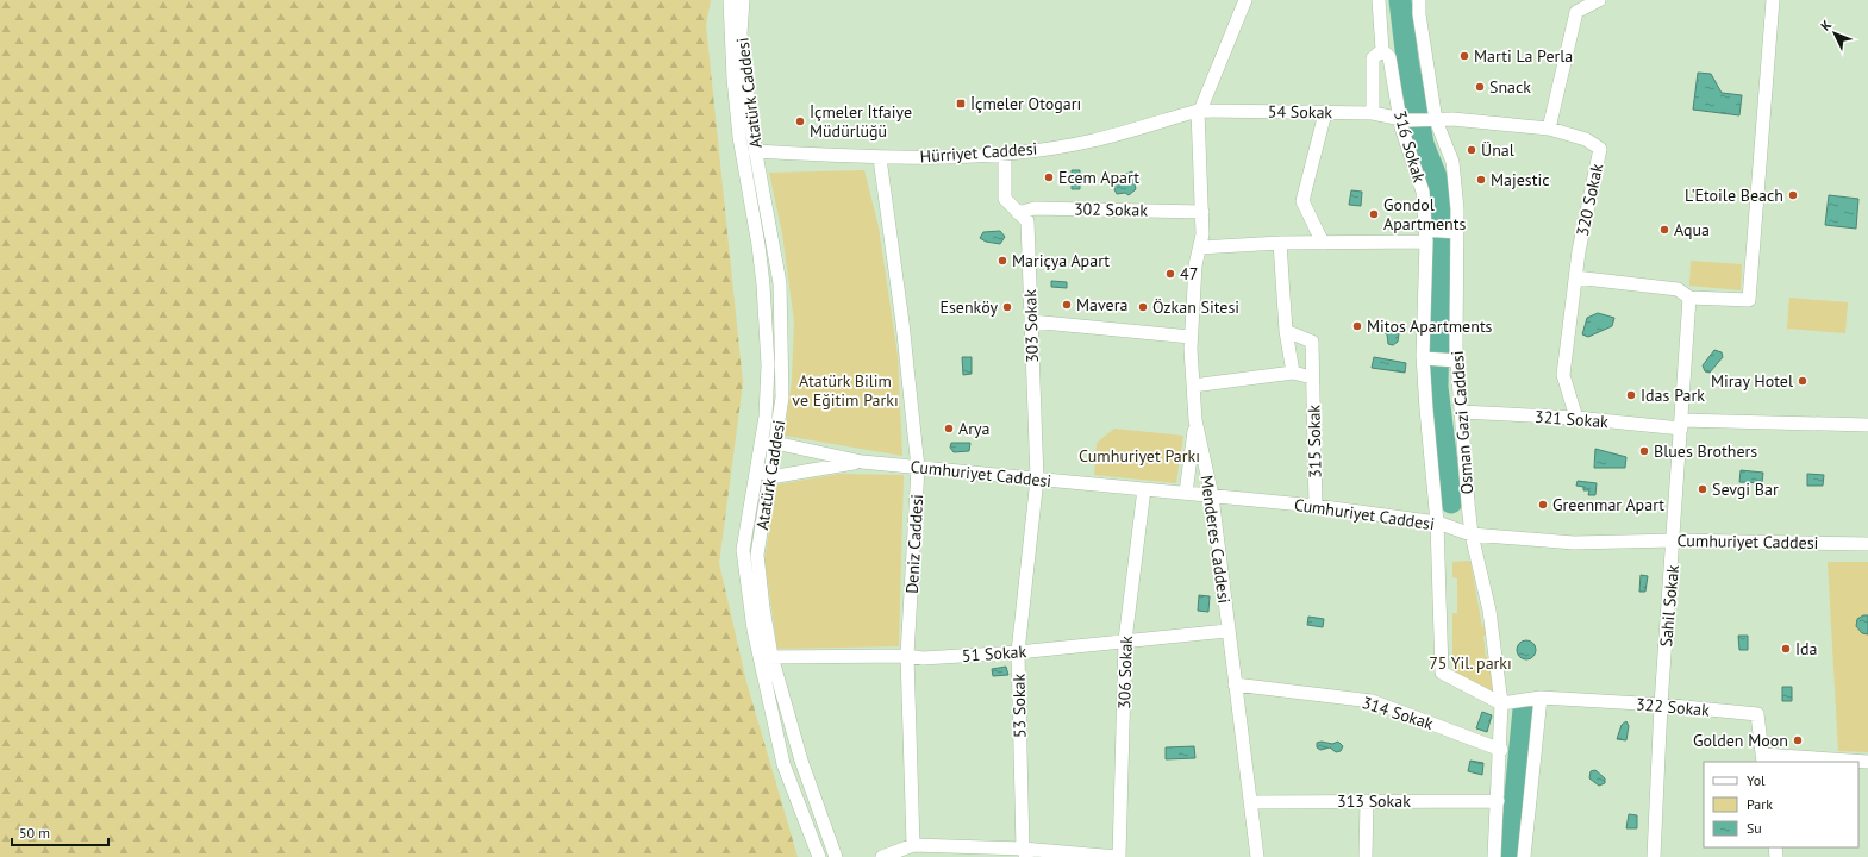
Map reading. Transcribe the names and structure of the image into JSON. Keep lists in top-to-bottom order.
{
  "streets": {
    "street": [
      "Atatürk Caddesi",
      "54 Sokak",
      "316 Sokak",
      "Hürriyet Caddesi",
      "320 Sokak",
      "302 Sokak",
      "303 Sokak",
      "321 Sokak",
      "Osman Gazi Caddesi",
      "315 Sokak",
      "Cumhuriyet Caddesi",
      "Menderes Caddesi",
      "Deniz Caddesi",
      "Sahil Sokak",
      "51 Sokak",
      "306 Sokak",
      "53 Sokak",
      "322 Sokak",
      "314 Sokak",
      "313 Sokak"
    ]
  },
  "crossings": [
    ["Atatürk Caddesi", "Hürriyet Caddesi"],
    ["Atatürk Caddesi", "Cumhuriyet Caddesi"],
    ["Atatürk Caddesi", "51 Sokak"],
    ["54 Sokak", "316 Sokak"],
    ["54 Sokak", "Hürriyet Caddesi"],
    ["54 Sokak", "320 Sokak"],
    ["54 Sokak", "Osman Gazi Caddesi"],
    ["54 Sokak", "Menderes Caddesi"],
    ["316 Sokak", "Cumhuriyet Caddesi"],
    ["Hürriyet Caddesi", "303 Sokak"],
    ["Hürriyet Caddesi", "Menderes Caddesi"],
    ["Hürriyet Caddesi", "Deniz Caddesi"],
    ["320 Sokak", "321 Sokak"],
    ["320 Sokak", "Osman Gazi Caddesi"],
    ["302 Sokak", "303 Sokak"],
    ["302 Sokak", "Menderes Caddesi"],
    ["303 Sokak", "Cumhuriyet Caddesi"],
    ["303 Sokak", "53 Sokak"],
    ["321 Sokak", "Osman Gazi Caddesi"],
    ["321 Sokak", "Sahil Sokak"],
    ["Osman Gazi Caddesi", "Cumhuriyet Caddesi"],
    ["Osman Gazi Caddesi", "314 Sokak"],
    ["Osman Gazi Caddesi", "313 Sokak"],
    ["315 Sokak", "Cumhuriyet Caddesi"],
    ["Cumhuriyet Caddesi", "Menderes Caddesi"],
    ["Cumhuriyet Caddesi", "Deniz Caddesi"],
    ["Cumhuriyet Caddesi", "Sahil Sokak"],
    ["Cumhuriyet Caddesi", "306 Sokak"],
    ["Cumhuriyet Caddesi", "53 Sokak"],
    ["Menderes Caddesi", "51 Sokak"],
    ["Menderes Caddesi", "314 Sokak"],
    ["Menderes Caddesi", "313 Sokak"],
    ["Deniz Caddesi", "51 Sokak"],
    ["Sahil Sokak", "322 Sokak"],
    ["51 Sokak", "306 Sokak"],
    ["51 Sokak", "53 Sokak"]
  ],
  "parks": ["Atatürk Bilim ve Eğitim Parkı", "Cumhuriyet Parkı", "75 Yil. parkı"],
  "places": {
    "other": [
      "Marti La Perla",
      "Snack",
      "İçmeler İtfaiye Müdürlüğü",
      "Ünal",
      "Ecem Apart",
      "Majestic",
      "L'Etoile Beach",
      "Gondol Apartments",
      "Aqua",
      "Mariçya Apart",
      "47",
      "Mavera",
      "Esenköy",
      "Özkan Sitesi",
      "Mitos Apartments",
      "Miray Hotel",
      "Idas Park",
      "Arya",
      "Blues Brothers",
      "Sevgi Bar",
      "Greenmar Apart",
      "Ida",
      "Golden Moon"
    ],
    "transit": ["İçmeler Otogarı"]
  },
  "legend": ["Yol", "Park", "Su"],
  "scale_bar": "50 m",
  "north": "top left"
}
